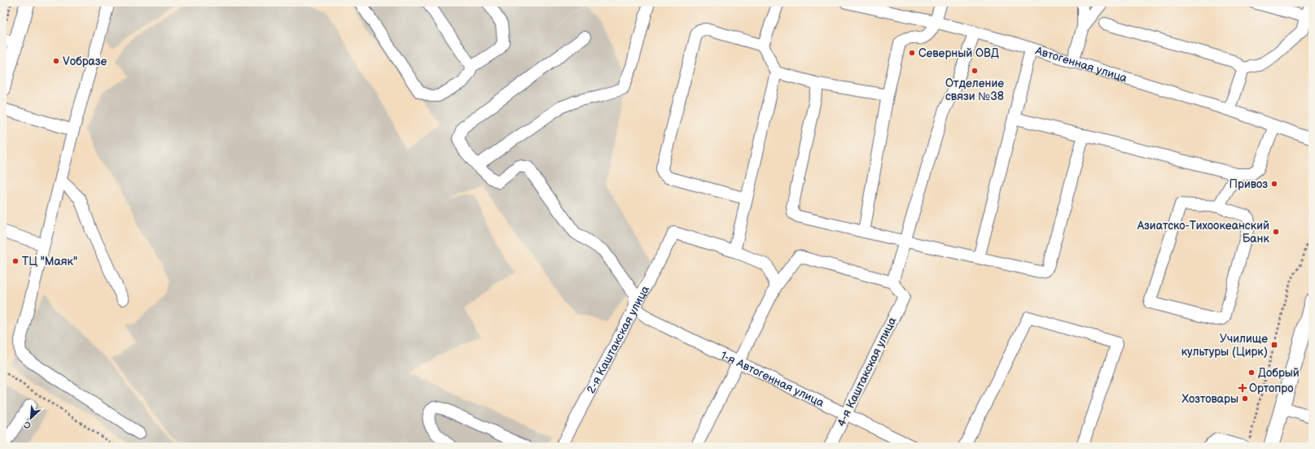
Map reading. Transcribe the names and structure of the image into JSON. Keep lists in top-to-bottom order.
{
  "streets": {
    "street": [
      "Автогенная улица",
      "2-я Каштакская улица",
      "4-я Каштакская улица",
      "1-я Автогенная улица"
    ]
  },
  "crossings": [
    ["2-я Каштакская улица", "1-я Автогенная улица"],
    ["4-я Каштакская улица", "1-я Автогенная улица"]
  ],
  "places": {
    "other": [
      "Северный ОВД",
      "Vобразе",
      "Отделение связи №38",
      "Привоз",
      "Азиатско-Тихоокеанский Банк",
      "ТЦ \"Маяк\"",
      "Добрый",
      "Хозтовары"
    ],
    "transit": ["Училище культуры (Цирк)"],
    "health": ["Ортопро"]
  },
  "north": "bottom left"
}
